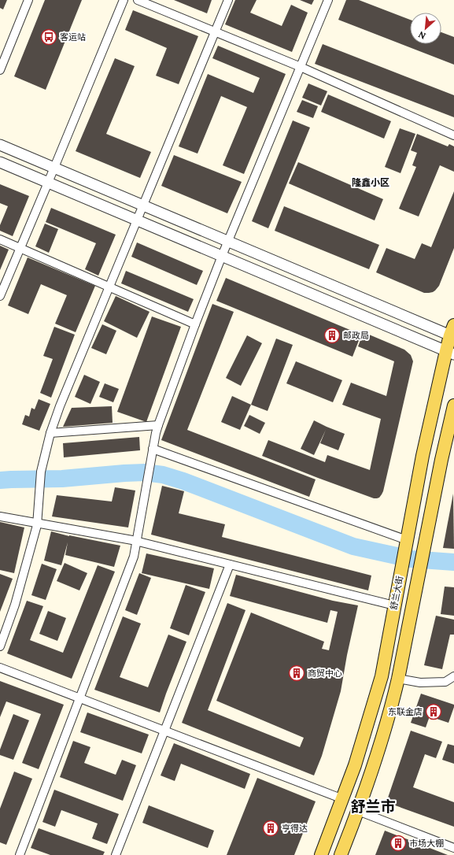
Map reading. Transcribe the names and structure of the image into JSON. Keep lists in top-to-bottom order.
{
  "streets": {
    "main road": ["舒兰大街"]
  },
  "districts": ["隆鑫小区", "舒兰市"],
  "places": {
    "bus stop": ["客运站"],
    "building": [
      "邮政局",
      "商贸中心",
      "东联金店",
      "亨得达",
      "市场大棚"
    ]
  },
  "north": "bottom left"
}
